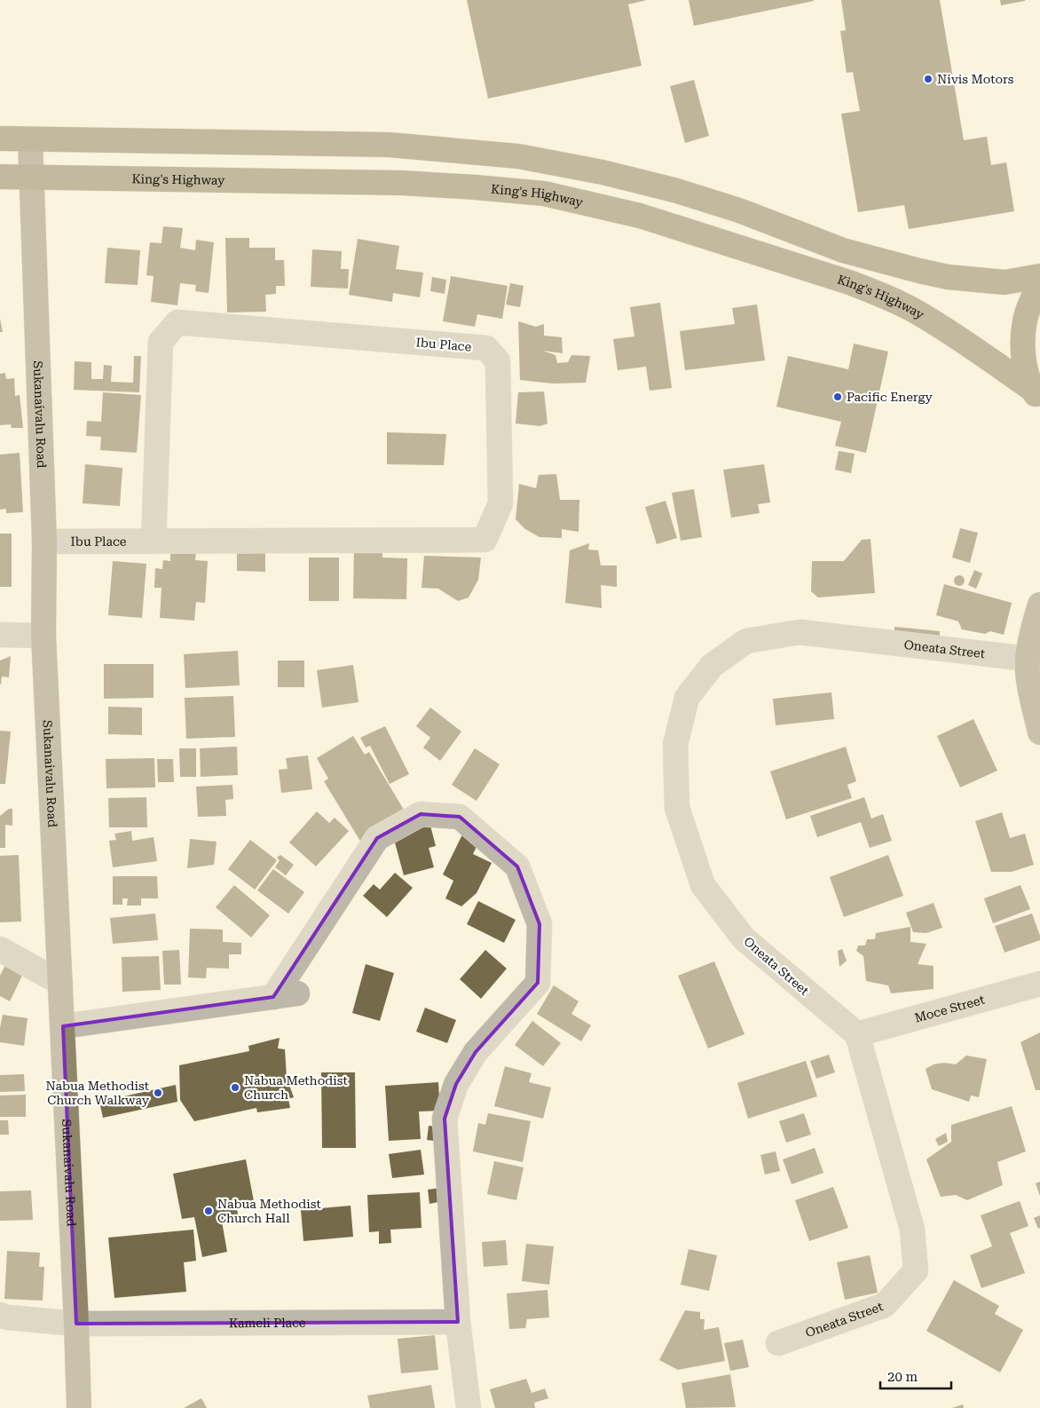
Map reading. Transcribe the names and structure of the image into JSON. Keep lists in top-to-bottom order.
{
  "streets": {
    "highway": ["King's Highway"],
    "main road": ["Sukanaivalu Road"],
    "street": [
      "Ibu Place",
      "Oneata Street",
      "Moce Street",
      "Kameli Place"
    ]
  },
  "crossings": [
    ["King's Highway", "Sukanaivalu Road"],
    ["Ibu Place", "Sukanaivalu Road"],
    ["Sukanaivalu Road", "Kameli Place"],
    ["Oneata Street", "Moce Street"]
  ],
  "places": [
    "Nivis Motors",
    "Pacific Energy",
    "Nabua Methodist Church",
    "Nabua Methodist Church Walkway",
    "Nabua Methodist Church Hall"
  ],
  "scale_bar": "20 m"
}
